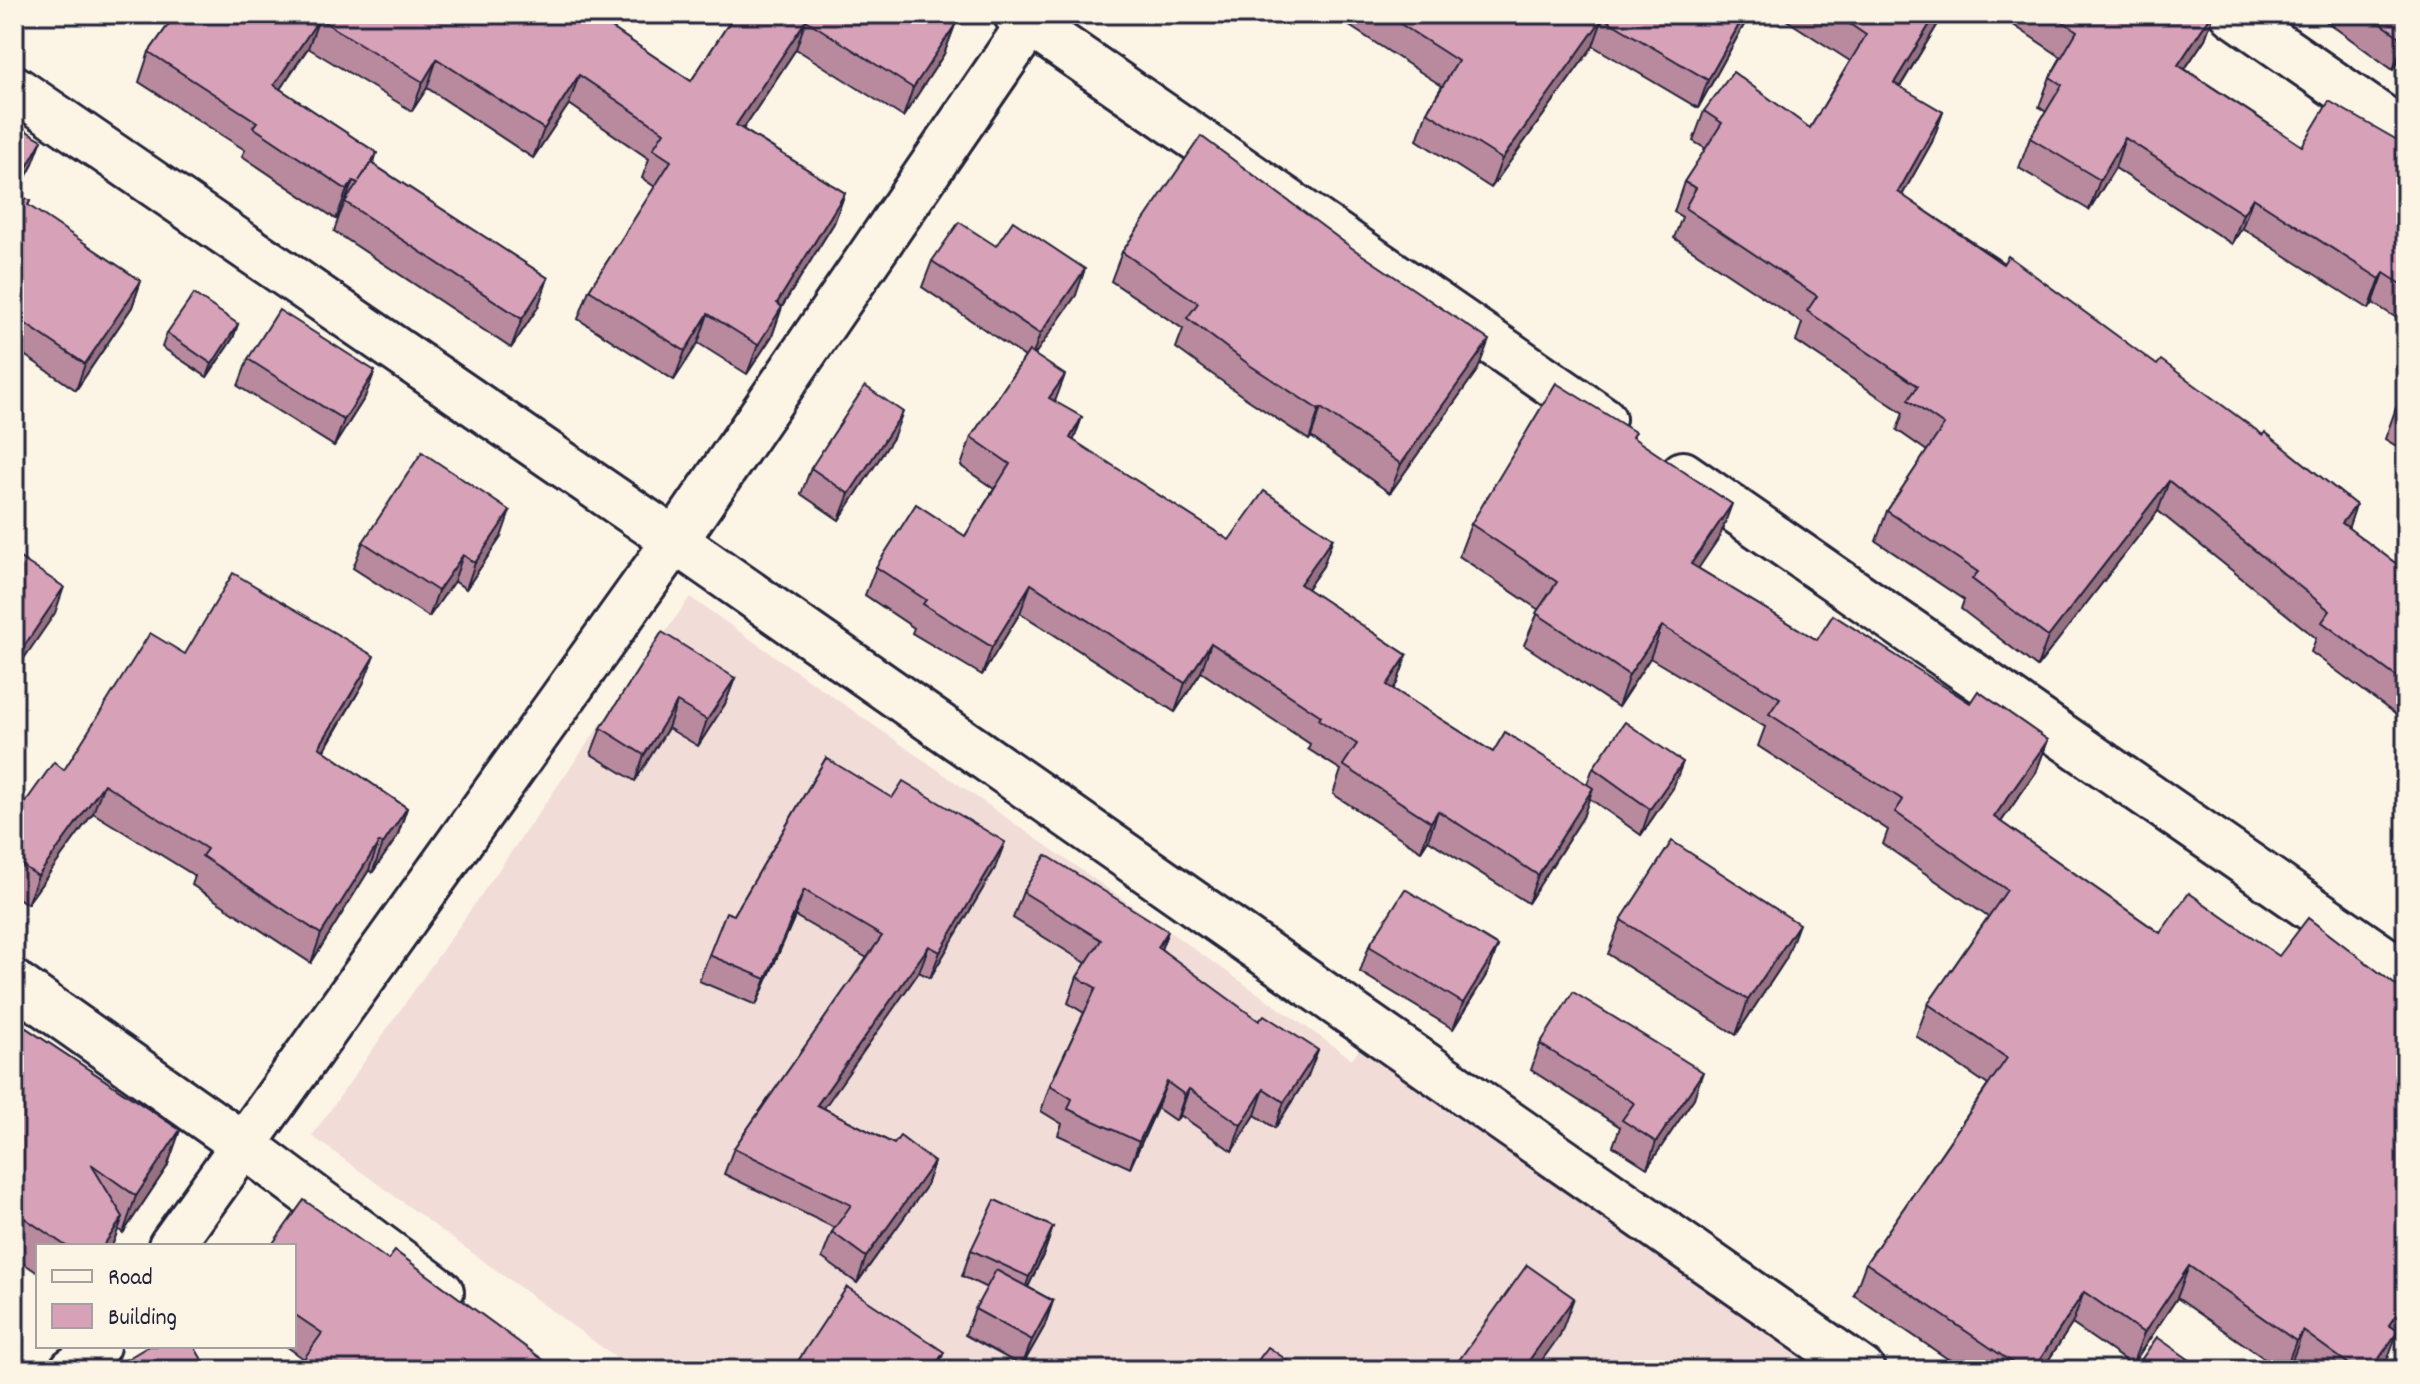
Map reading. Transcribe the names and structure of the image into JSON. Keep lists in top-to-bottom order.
{
  "legend": ["Road", "Building"]
}
